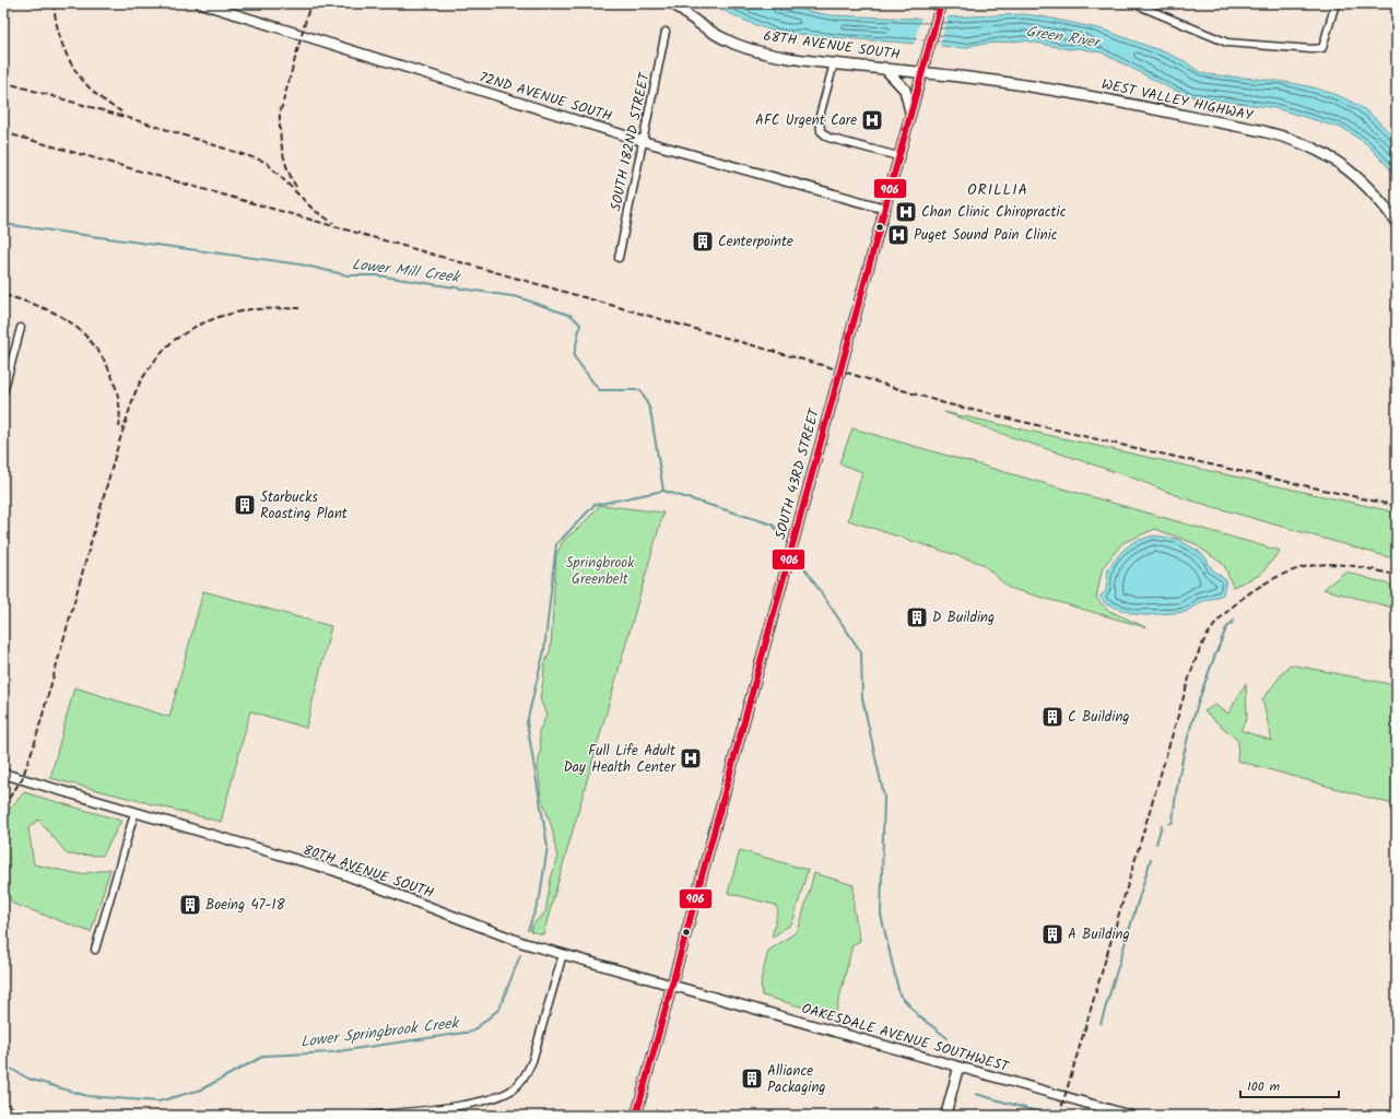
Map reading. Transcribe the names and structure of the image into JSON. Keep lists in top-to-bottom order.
{
  "streets": {
    "main road": ["68TH AVENUE SOUTH", "WEST VALLEY HIGHWAY"],
    "street": [
      "72ND AVENUE SOUTH",
      "SOUTH 182ND STREET",
      "SOUTH 43RD STREET",
      "80TH AVENUE SOUTH",
      "OAKESDALE AVENUE SOUTHWEST"
    ]
  },
  "crossings": [
    ["68TH AVENUE SOUTH", "WEST VALLEY HIGHWAY"],
    ["68TH AVENUE SOUTH", "SOUTH 43RD STREET"],
    ["72ND AVENUE SOUTH", "SOUTH 182ND STREET"],
    ["72ND AVENUE SOUTH", "SOUTH 43RD STREET"],
    ["WEST VALLEY HIGHWAY", "SOUTH 43RD STREET"],
    ["SOUTH 43RD STREET", "80TH AVENUE SOUTH"],
    ["SOUTH 43RD STREET", "OAKESDALE AVENUE SOUTHWEST"],
    ["80TH AVENUE SOUTH", "OAKESDALE AVENUE SOUTHWEST"]
  ],
  "districts": ["ORILLIA"],
  "water": ["Green River", "Lower Mill Creek", "Lower Springbrook Creek"],
  "parks": ["Springbrook Greenbelt"],
  "places": {
    "hospital": [
      "AFC Urgent Care",
      "Chan Clinic Chiropractic",
      "Puget Sound Pain Clinic",
      "Full Life Adult Day Health Center"
    ],
    "building": [
      "Centerpointe",
      "Starbucks Roasting Plant",
      "D Building",
      "C Building",
      "Boeing 47-18",
      "A Building",
      "Alliance Packaging"
    ]
  },
  "lines": ["transit line 906"],
  "scale_bar": "100 m"
}
